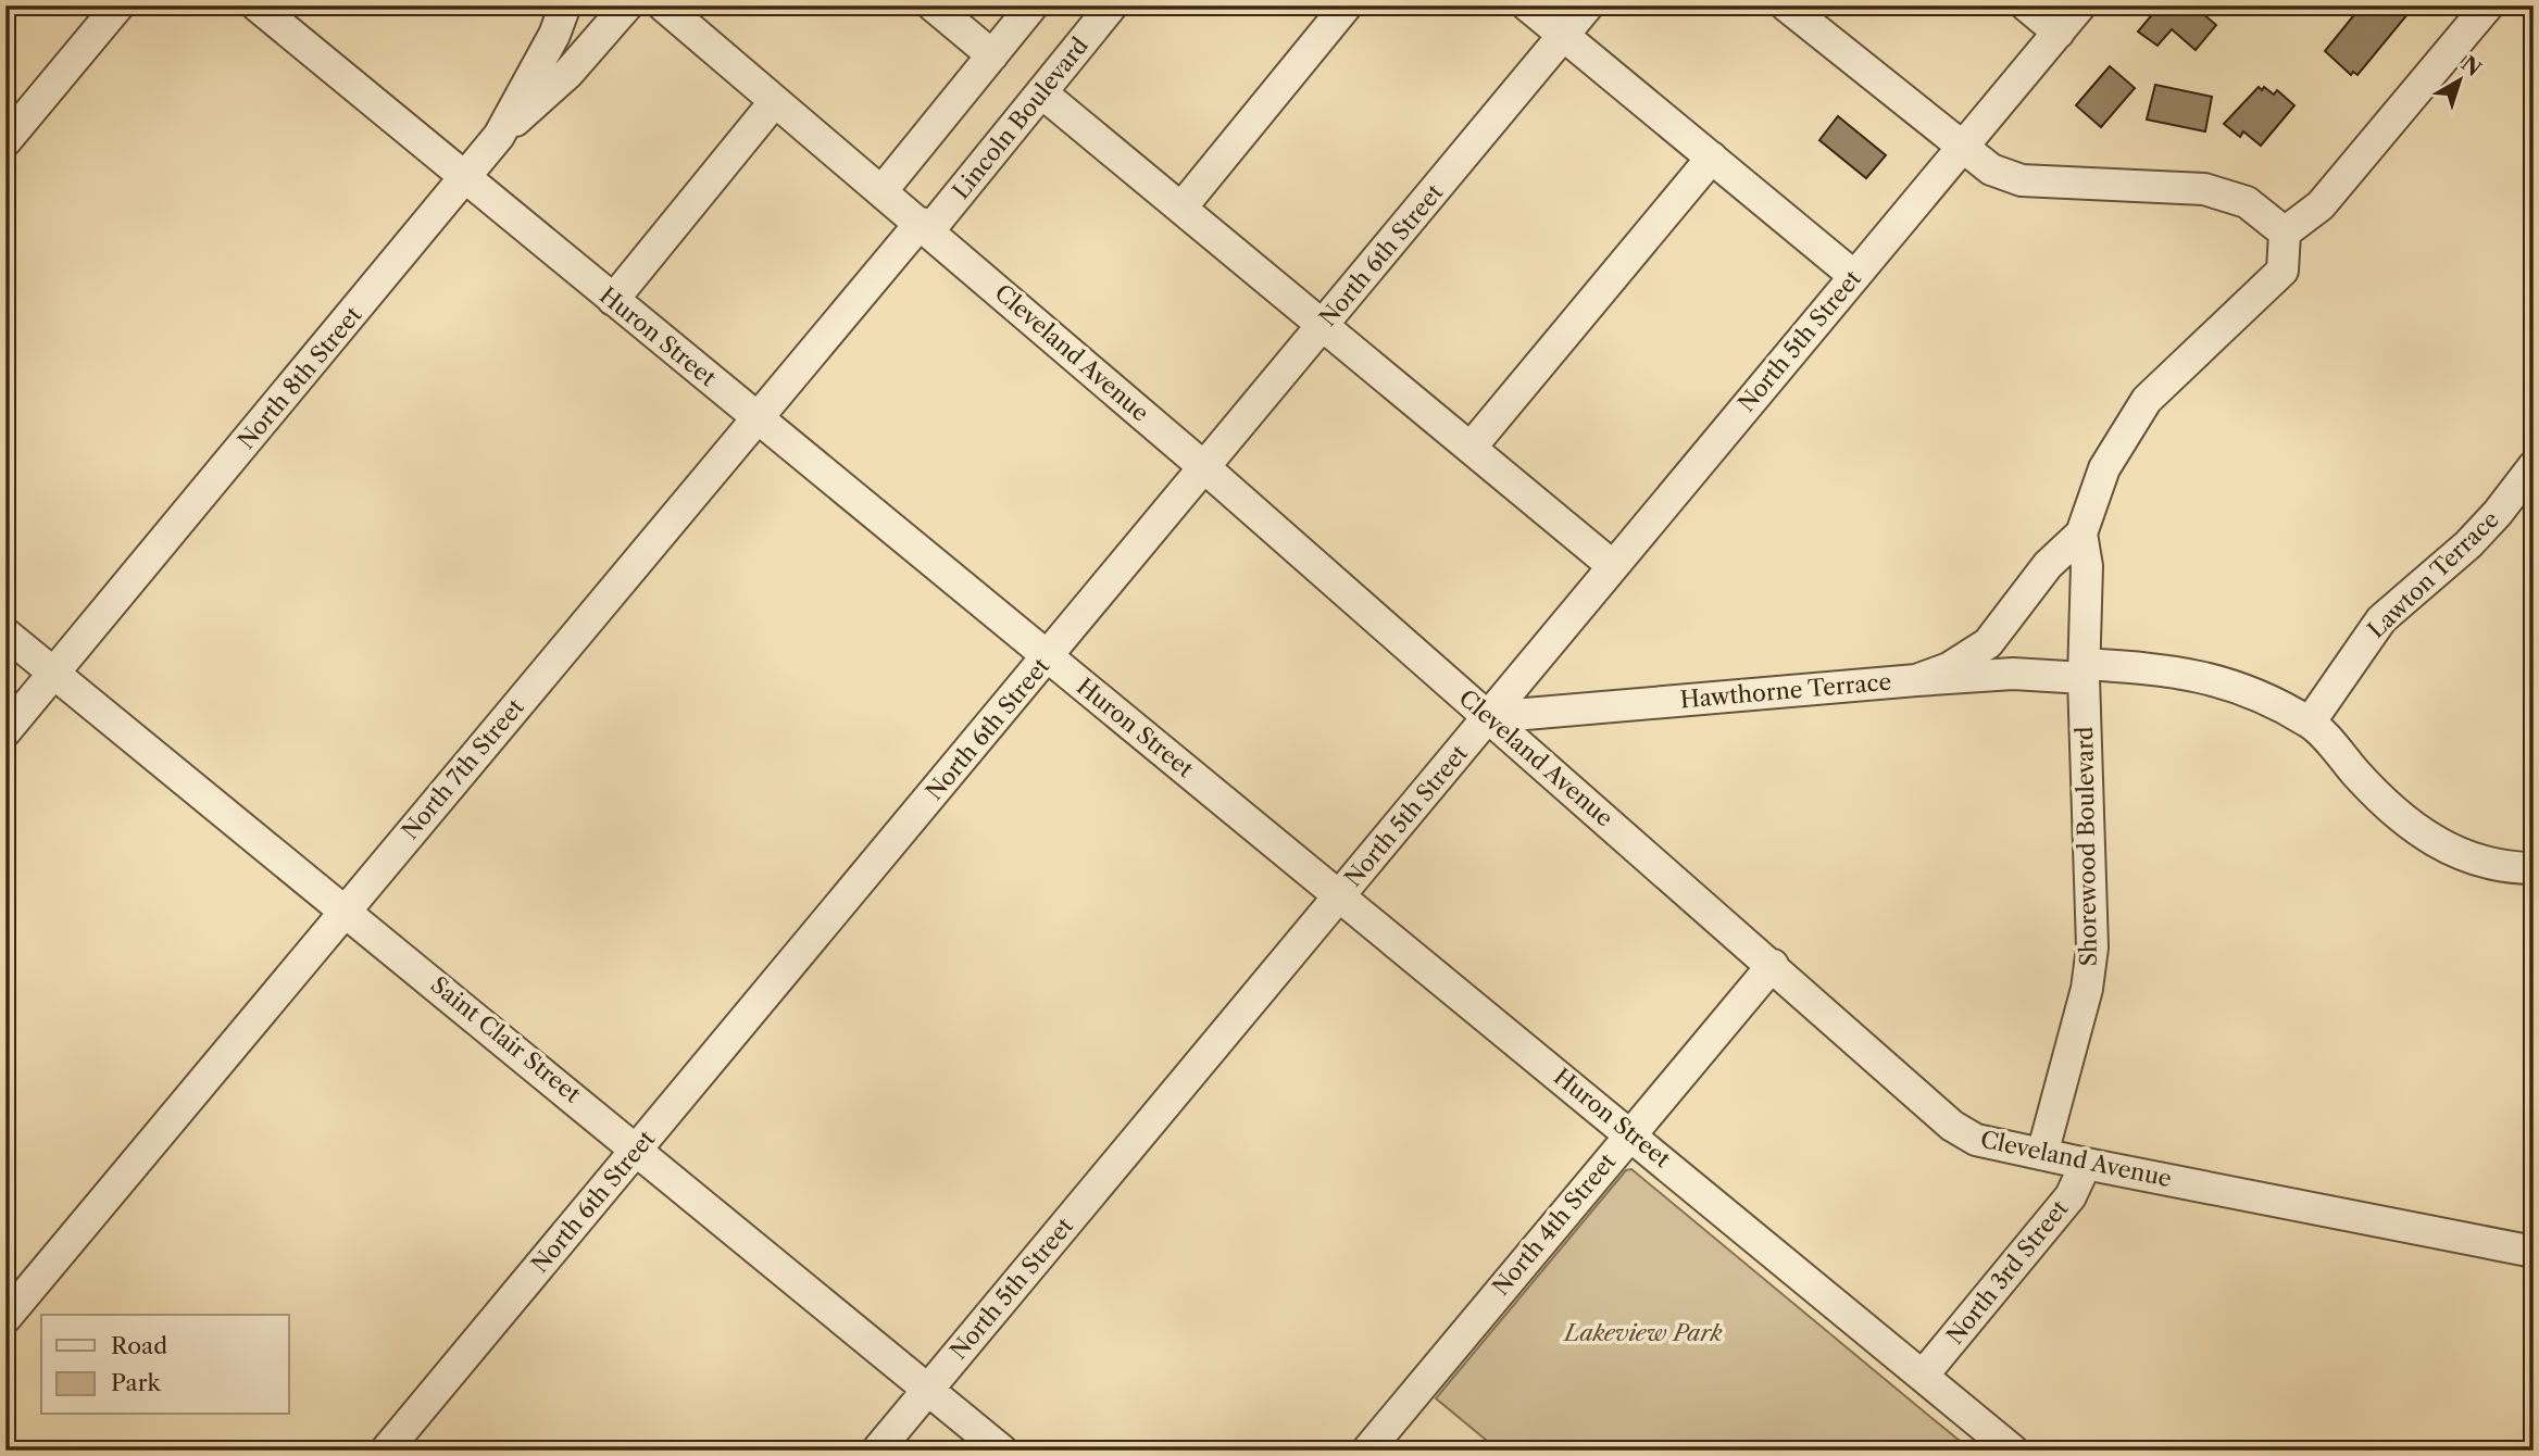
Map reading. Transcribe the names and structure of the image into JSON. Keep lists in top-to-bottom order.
{
  "streets": {
    "street": [
      "Lincoln Boulevard",
      "North 6th Street",
      "Huron Street",
      "North 5th Street",
      "Cleveland Avenue",
      "North 8th Street",
      "Lawton Terrace",
      "Hawthorne Terrace",
      "North 7th Street",
      "Shorewood Boulevard",
      "Saint Clair Street",
      "North 4th Street",
      "North 3rd Street"
    ]
  },
  "crossings": [
    ["Lincoln Boulevard", "Cleveland Avenue"],
    ["Lincoln Boulevard", "North 7th Street"],
    ["North 6th Street", "Huron Street"],
    ["North 6th Street", "Cleveland Avenue"],
    ["North 6th Street", "Saint Clair Street"],
    ["Huron Street", "North 5th Street"],
    ["Huron Street", "North 8th Street"],
    ["Huron Street", "North 7th Street"],
    ["Huron Street", "North 4th Street"],
    ["Huron Street", "North 3rd Street"],
    ["North 5th Street", "Cleveland Avenue"],
    ["North 5th Street", "Hawthorne Terrace"],
    ["North 5th Street", "Saint Clair Street"],
    ["Cleveland Avenue", "Hawthorne Terrace"],
    ["Cleveland Avenue", "North 7th Street"],
    ["Cleveland Avenue", "Shorewood Boulevard"],
    ["Cleveland Avenue", "North 4th Street"],
    ["Cleveland Avenue", "North 3rd Street"],
    ["North 8th Street", "Saint Clair Street"],
    ["Lawton Terrace", "Hawthorne Terrace"],
    ["Hawthorne Terrace", "Shorewood Boulevard"],
    ["North 7th Street", "Saint Clair Street"]
  ],
  "parks": ["Lakeview Park"],
  "legend": ["Road", "Park"],
  "north": "top right"
}
